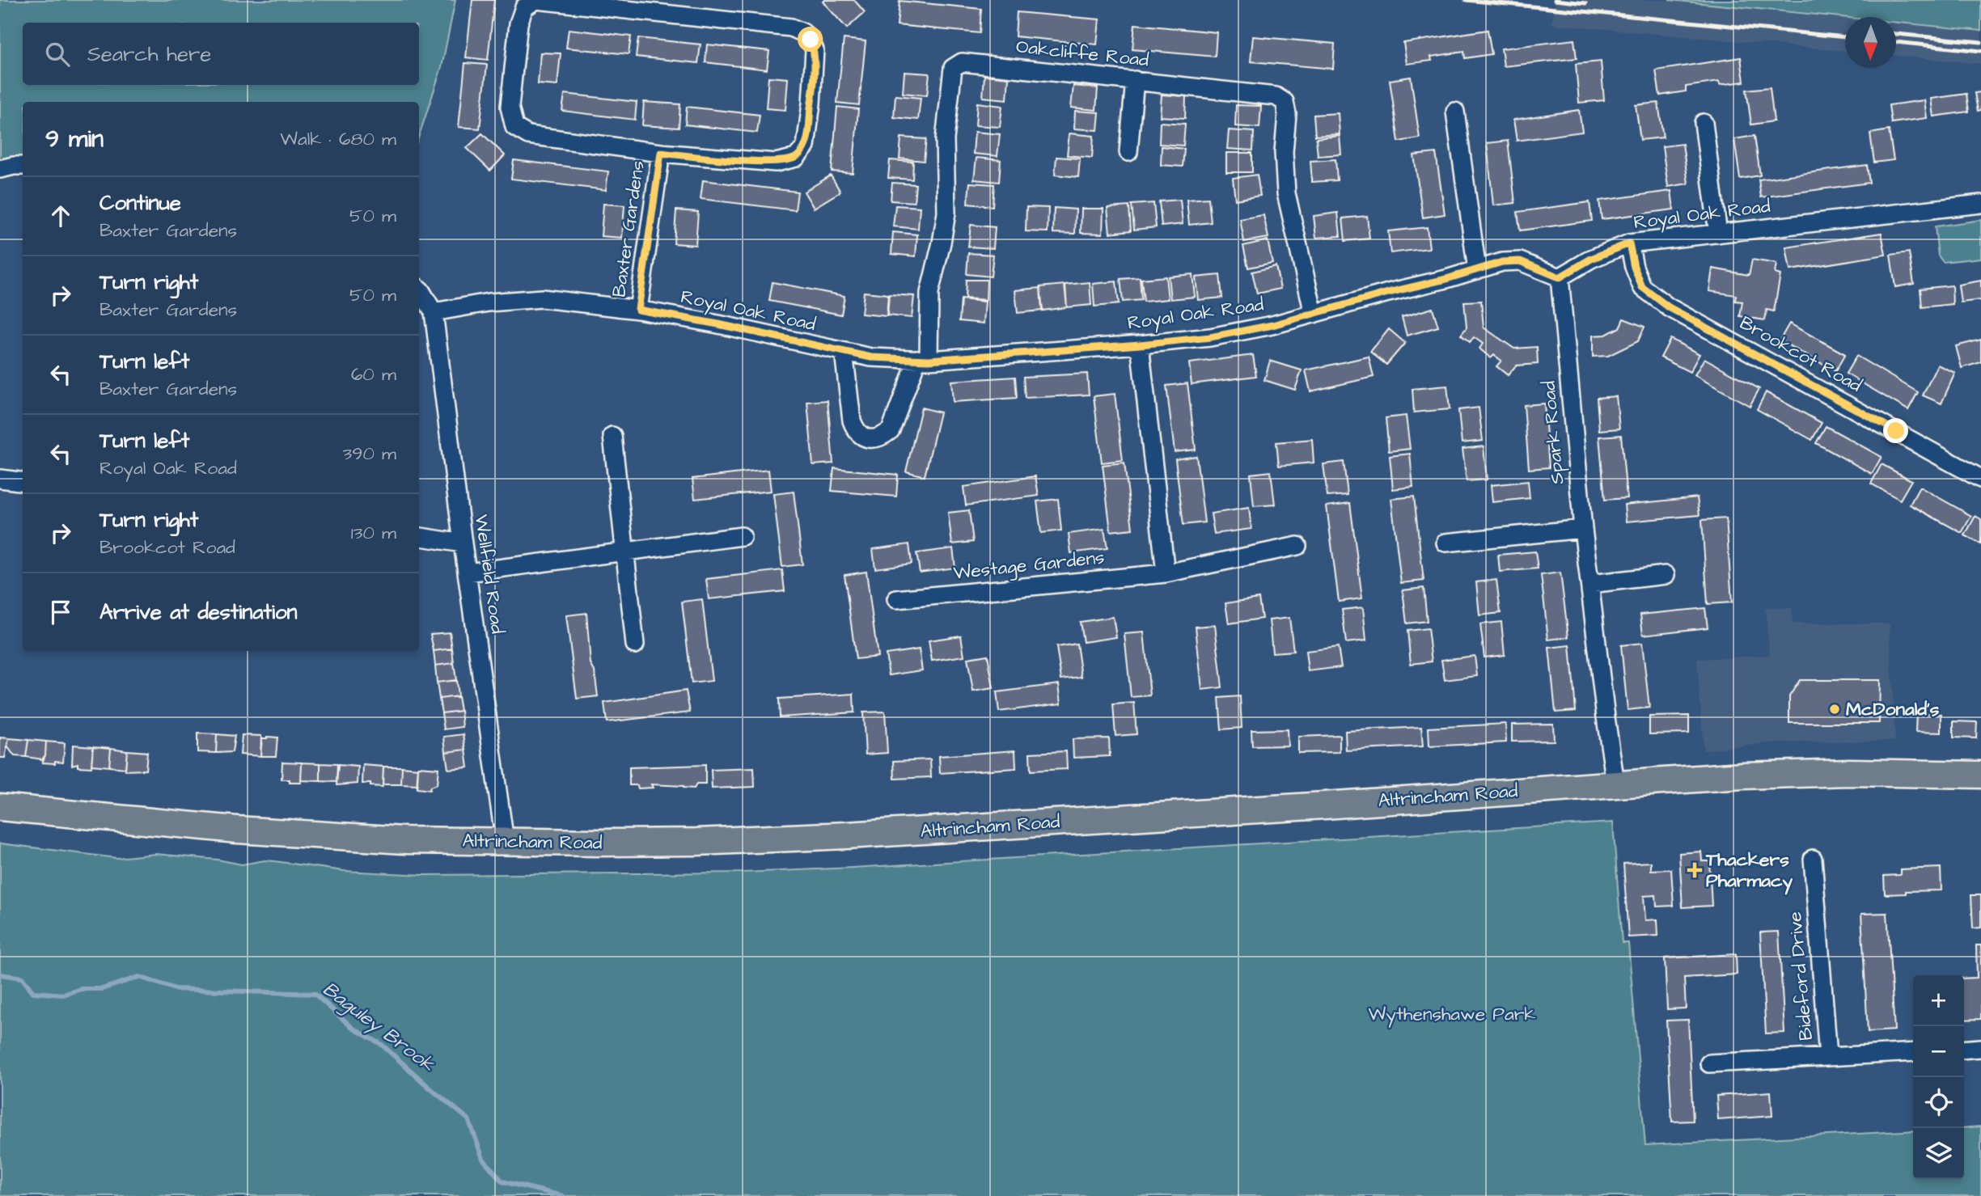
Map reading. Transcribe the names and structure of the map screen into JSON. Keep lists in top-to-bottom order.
{
  "streets": {
    "highway": ["Altrincham Road"],
    "street": [
      "Oakcliffe Road",
      "Royal Oak Road",
      "Baxter Gardens",
      "Brookcot Road",
      "Spark Road",
      "Westage Gardens",
      "Wellfield Road",
      "Bideford Drive"
    ]
  },
  "crossings": [
    ["Oakcliffe Road", "Royal Oak Road"],
    ["Royal Oak Road", "Baxter Gardens"],
    ["Royal Oak Road", "Brookcot Road"],
    ["Royal Oak Road", "Spark Road"],
    ["Royal Oak Road", "Wellfield Road"],
    ["Spark Road", "Altrincham Road"],
    ["Wellfield Road", "Altrincham Road"]
  ],
  "water": ["Baguley Brook"],
  "parks": ["Wythenshawe Park"],
  "places": {
    "other": ["McDonald's"],
    "health": ["Thackers Pharmacy"]
  },
  "north": "bottom",
  "page": {
    "search": "Search here",
    "heading": ["9 min", "Walk · 680 m"],
    "list": [
      ["Continue", "Baxter Gardens", "50 m"],
      ["Turn right", "Baxter Gardens", "50 m"],
      ["Turn left", "Baxter Gardens", "60 m"],
      ["Turn left", "Royal Oak Road", "390 m"],
      ["Turn right", "Brookcot Road", "130 m"],
      "Arrive at destination"
    ],
    "map_buttons": ["+", "−"]
  }
}
